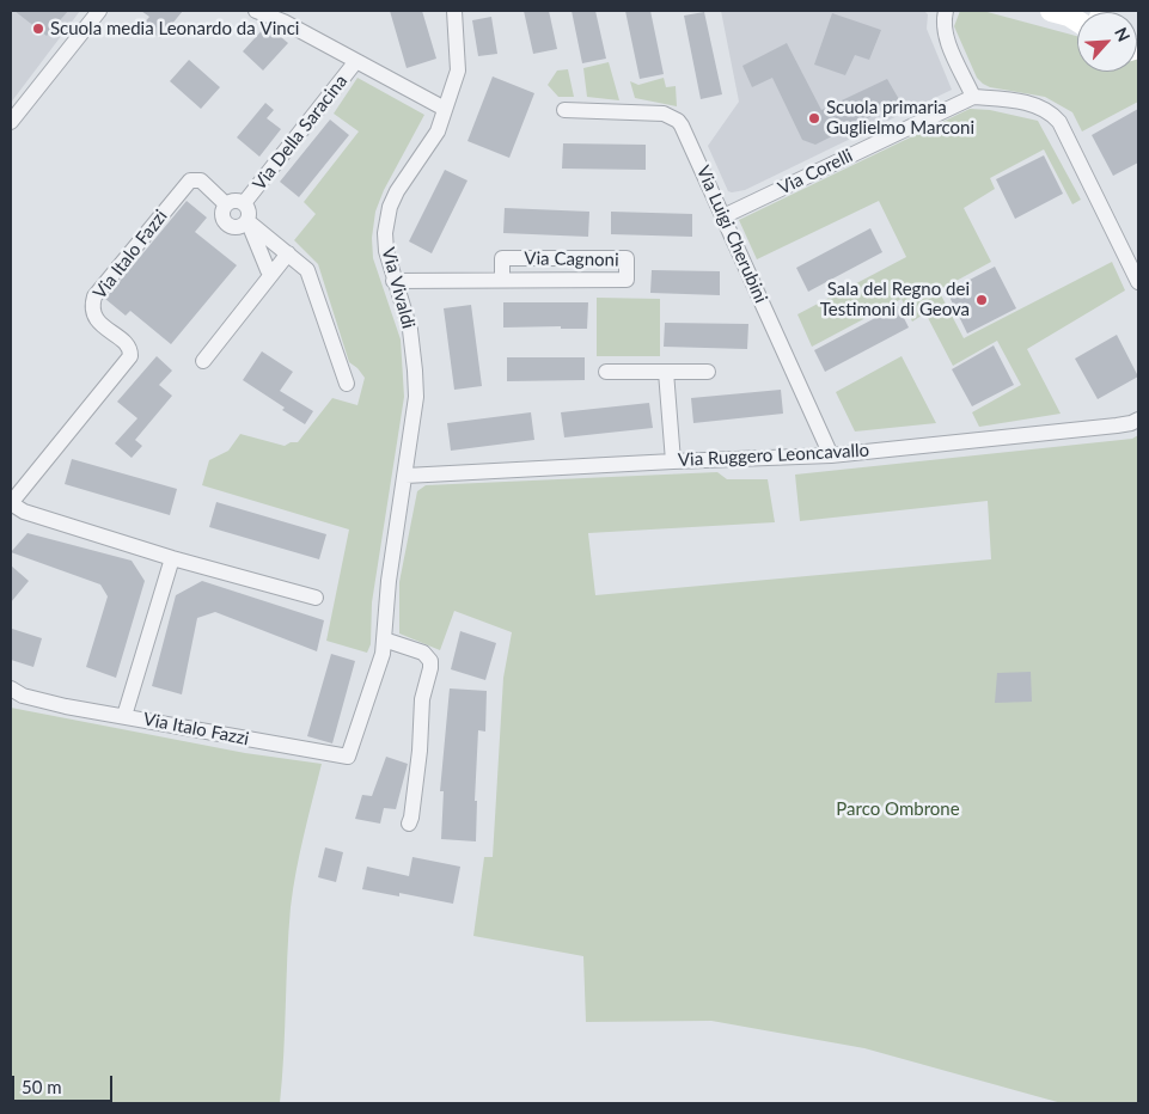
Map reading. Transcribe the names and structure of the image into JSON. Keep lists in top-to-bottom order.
{
  "streets": {
    "street": [
      "Via Della Saracina",
      "Via Corelli",
      "Via Luigi Cherubini",
      "Via Italo Fazzi",
      "Via Cagnoni",
      "Via Vivaldi",
      "Via Ruggero Leoncavallo"
    ]
  },
  "crossings": [
    ["Via Della Saracina", "Via Italo Fazzi"],
    ["Via Corelli", "Via Luigi Cherubini"],
    ["Via Luigi Cherubini", "Via Ruggero Leoncavallo"],
    ["Via Italo Fazzi", "Via Vivaldi"],
    ["Via Cagnoni", "Via Vivaldi"],
    ["Via Vivaldi", "Via Ruggero Leoncavallo"]
  ],
  "parks": ["Parco Ombrone"],
  "places": ["Scuola media Leonardo da Vinci", "Scuola primaria Guglielmo Marconi", "Sala del Regno dei Testimoni di Geova"],
  "scale_bar": "50 m",
  "north": "top right"
}
